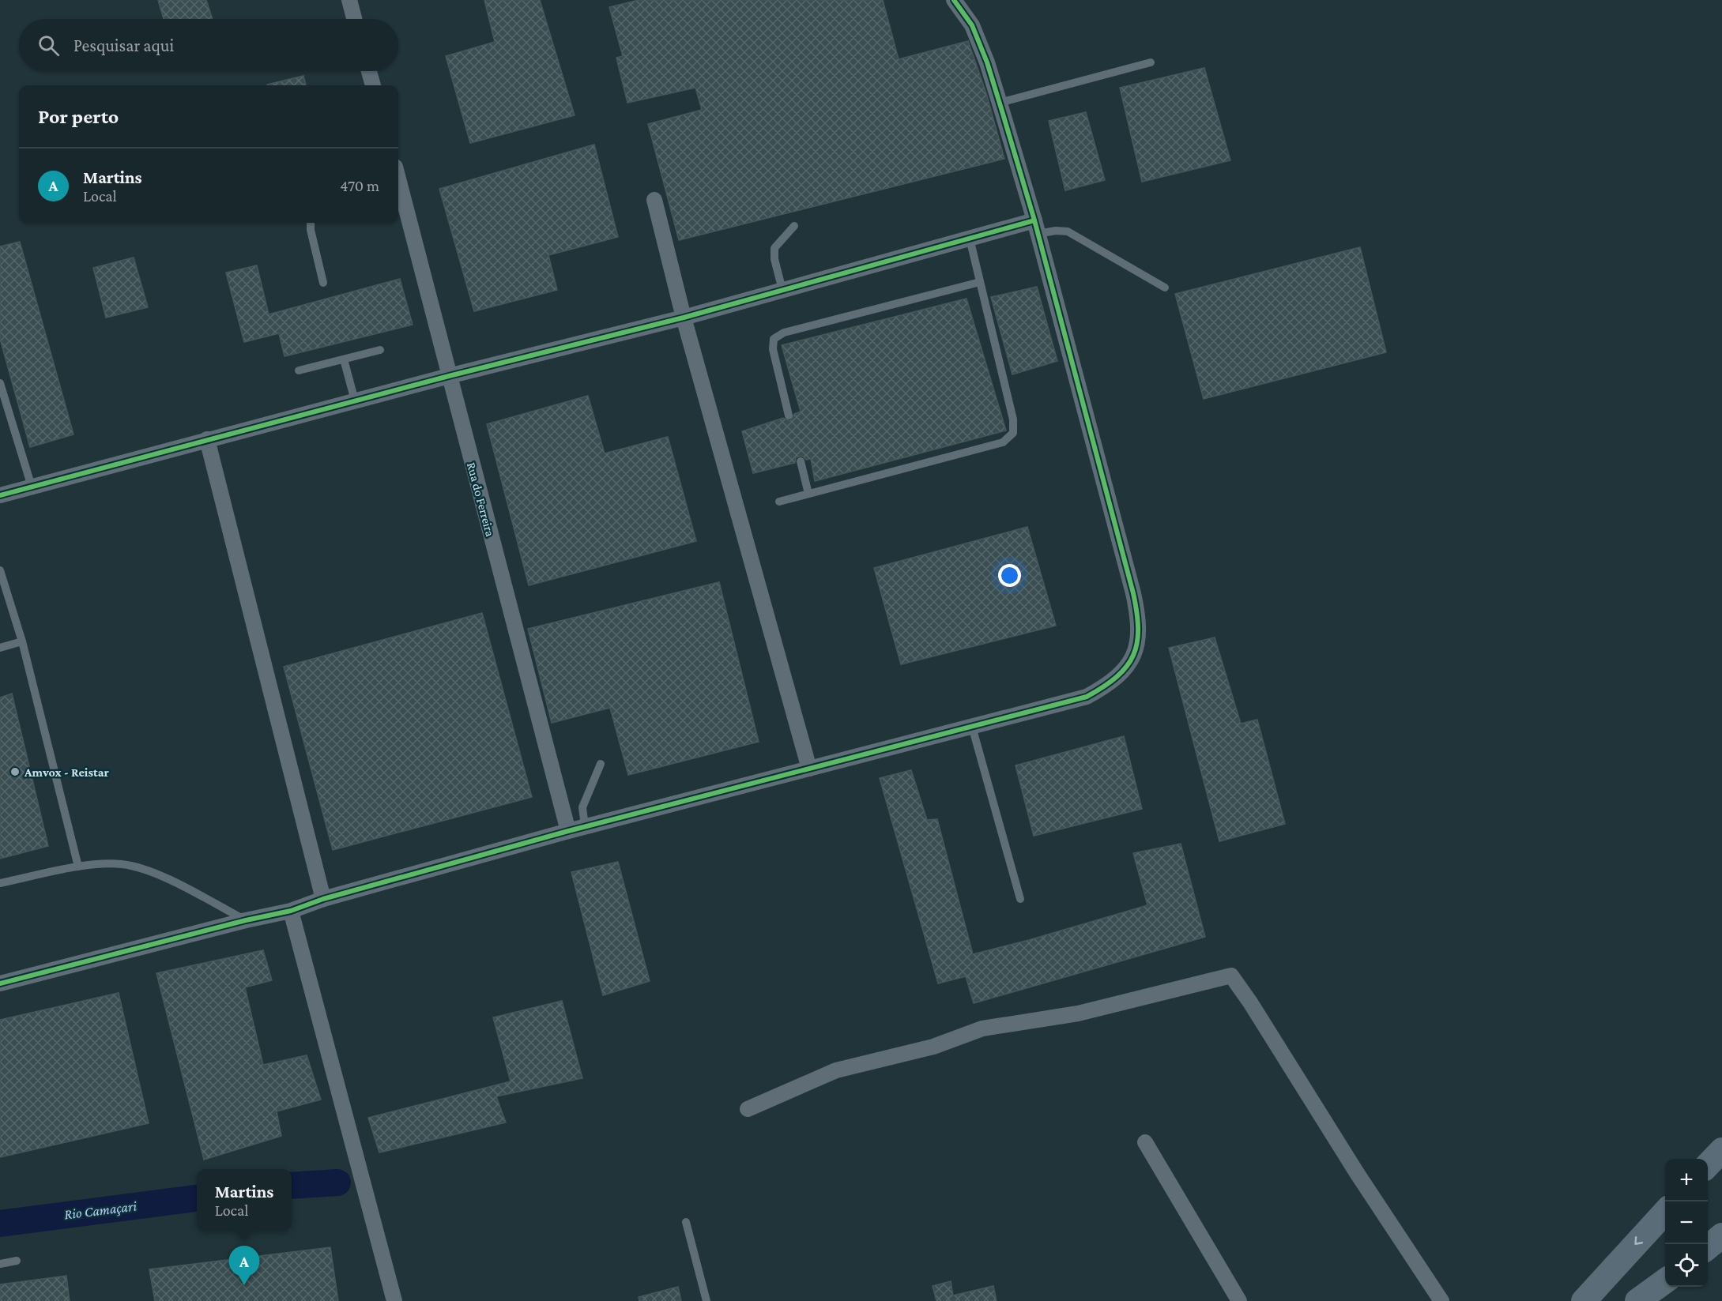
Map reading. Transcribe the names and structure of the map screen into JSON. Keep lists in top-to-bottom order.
{
  "streets": {
    "street": ["Rua do Ferreira"]
  },
  "water": ["Rio Camaçari"],
  "places": ["Amvox - Reistar"],
  "page": {
    "search": "Pesquisar aqui",
    "heading": "Por perto",
    "list": [
      {
        "mark": "A",
        "name": "Martins",
        "note": "Local",
        "value": "470 m"
      }
    ],
    "map_buttons": ["+", "−"],
    "popup": ["Martins", "Local"],
    "pins": "A"
  }
}
